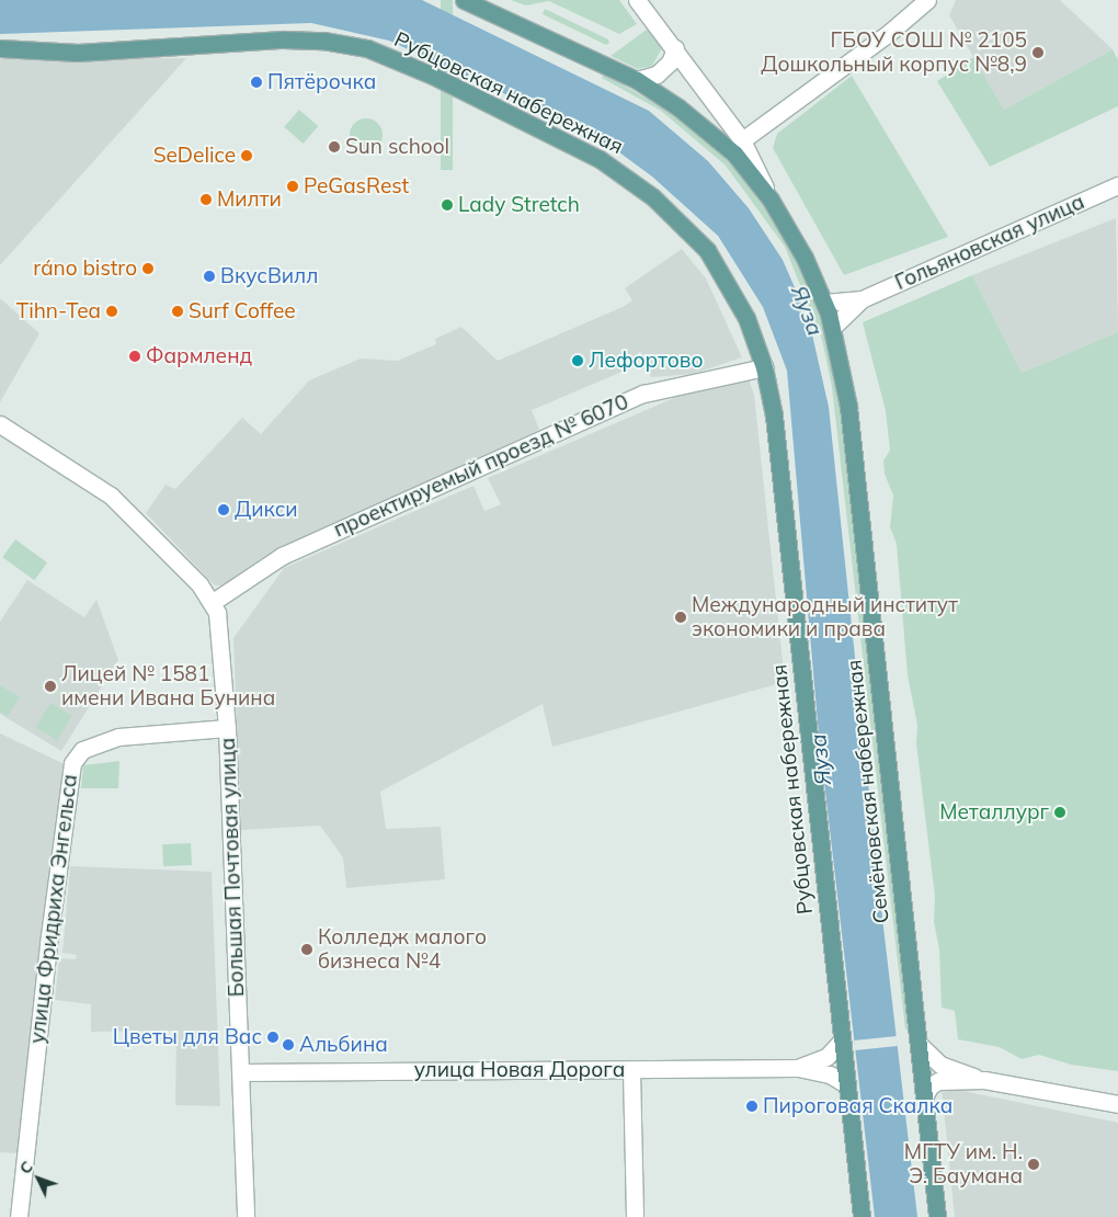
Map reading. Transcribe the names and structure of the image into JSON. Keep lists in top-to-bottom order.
{
  "streets": {
    "main road": ["Рубцовская набережная", "Семёновская набережная"],
    "street": [
      "Гольяновская улица",
      "проектируемый проезд № 6070",
      "Большая Почтовая улица",
      "улица Фридриха Энгельса",
      "улица Новая Дорога"
    ]
  },
  "crossings": [
    ["Рубцовская набережная", "проектируемый проезд № 6070"],
    ["Рубцовская набережная", "улица Новая Дорога"],
    ["Гольяновская улица", "Семёновская набережная"],
    ["проектируемый проезд № 6070", "Большая Почтовая улица"],
    ["Большая Почтовая улица", "улица Фридриха Энгельса"],
    ["Большая Почтовая улица", "улица Новая Дорога"]
  ],
  "water": ["Яуза"],
  "places": [
    "ГБОУ СОШ № 2105 Дошкольный корпус №8,9",
    "Пятёрочка",
    "Sun school",
    "SeDelice",
    "PeGasRest",
    "Милти",
    "Lady Stretch",
    "ráno bistro",
    "ВкусВилл",
    "Tihn-Tea",
    "Surf Coffee",
    "Фармленд",
    "Лефортово",
    "Дикси",
    "Международный институт экономики и права",
    "Лицей № 1581 имени Ивана Бунина",
    "Металлург",
    "Колледж малого бизнеса №4",
    "Цветы для Вас",
    "Альбина",
    "Пироговая Скалка",
    "МГТУ им. Н. Э. Баумана"
  ],
  "north": "top left"
}
